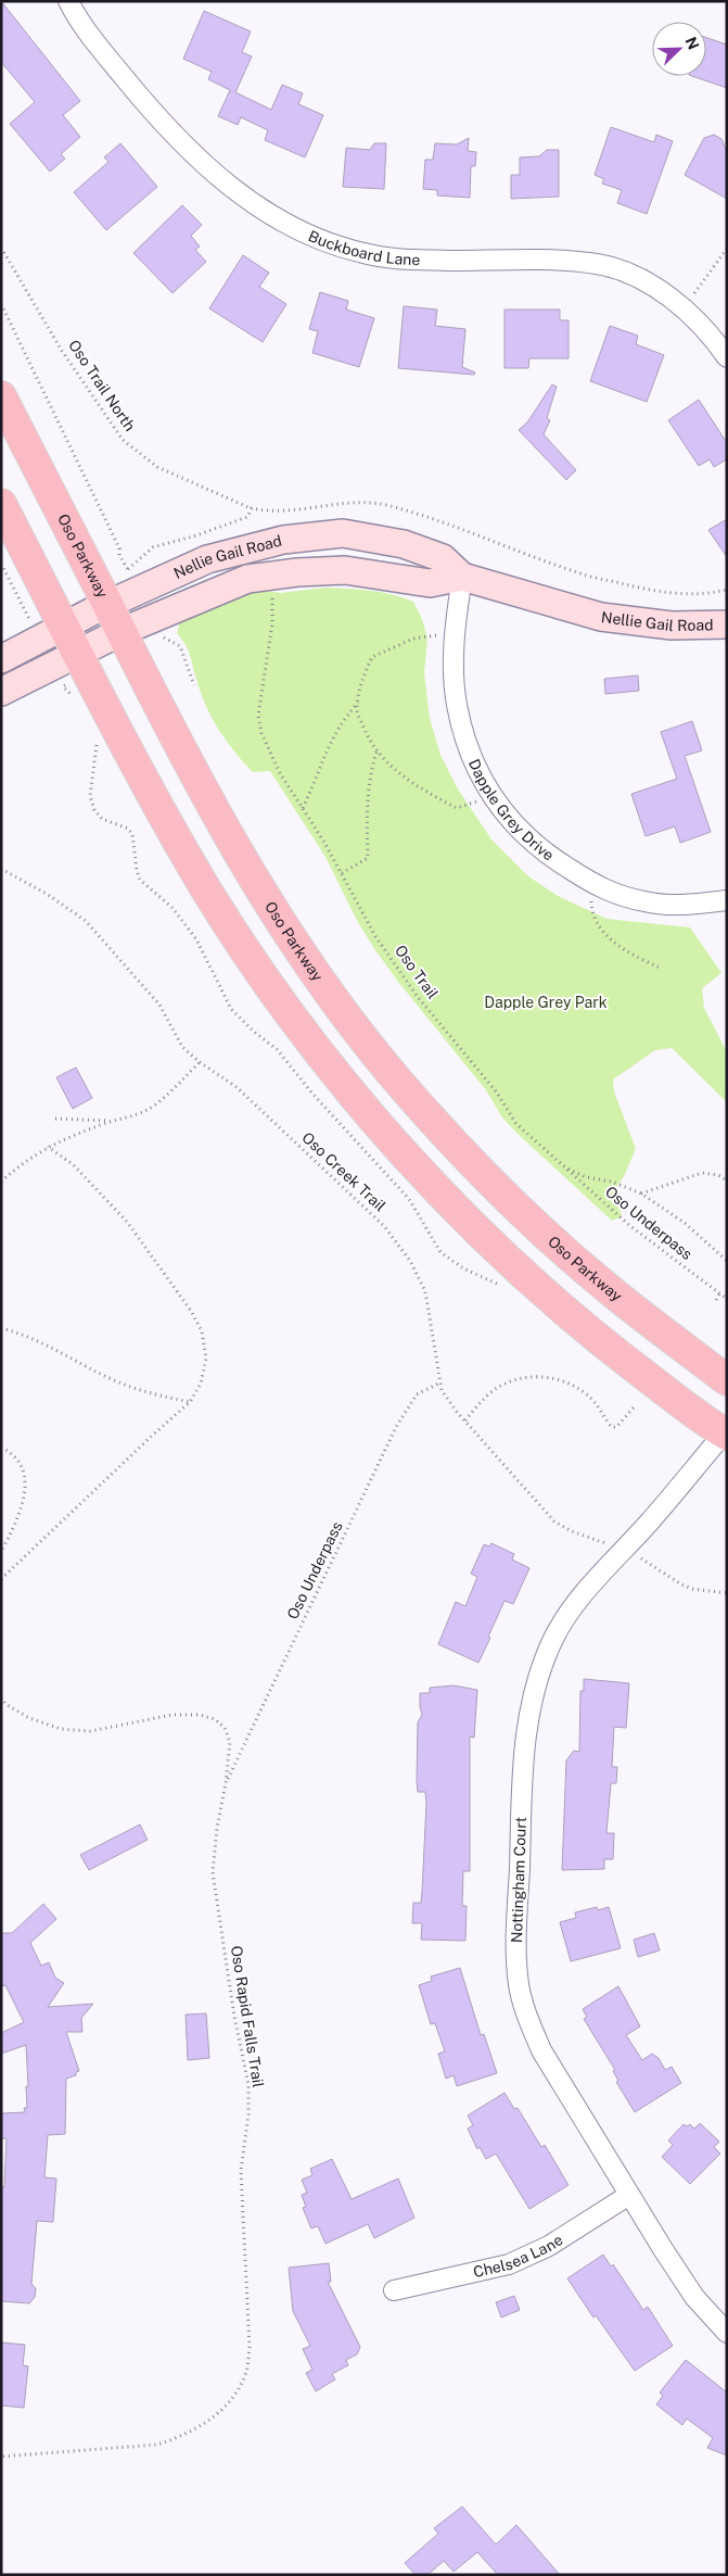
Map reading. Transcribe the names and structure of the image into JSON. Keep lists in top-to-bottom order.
{
  "streets": {
    "main road": ["Oso Parkway"],
    "street": [
      "Buckboard Lane",
      "Nellie Gail Road",
      "Dapple Grey Drive",
      "Nottingham Court",
      "Chelsea Lane"
    ],
    "path": [
      "Oso Trail North",
      "Oso Trail",
      "Oso Creek Trail",
      "Oso Underpass",
      "Oso Rapid Falls Trail"
    ]
  },
  "crossings": [
    ["Oso Parkway", "Nellie Gail Road"],
    ["Nellie Gail Road", "Dapple Grey Drive"],
    ["Oso Trail", "Oso Underpass"],
    ["Oso Creek Trail", "Oso Underpass"],
    ["Oso Underpass", "Oso Rapid Falls Trail"],
    ["Nottingham Court", "Chelsea Lane"]
  ],
  "parks": ["Dapple Grey Park"],
  "north": "top right"
}
